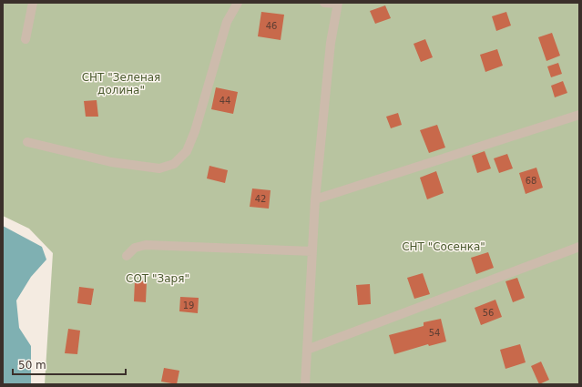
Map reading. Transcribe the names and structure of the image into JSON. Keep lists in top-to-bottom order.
{
  "parks": ["СНТ \"Зеленая долина\"", "СНТ \"Сосенка\"", "СОТ \"Заря\""],
  "house_numbers": [
    "46",
    "44",
    "68",
    "42",
    "19",
    "56",
    "54"
  ],
  "scale_bar": "50 m"
}
